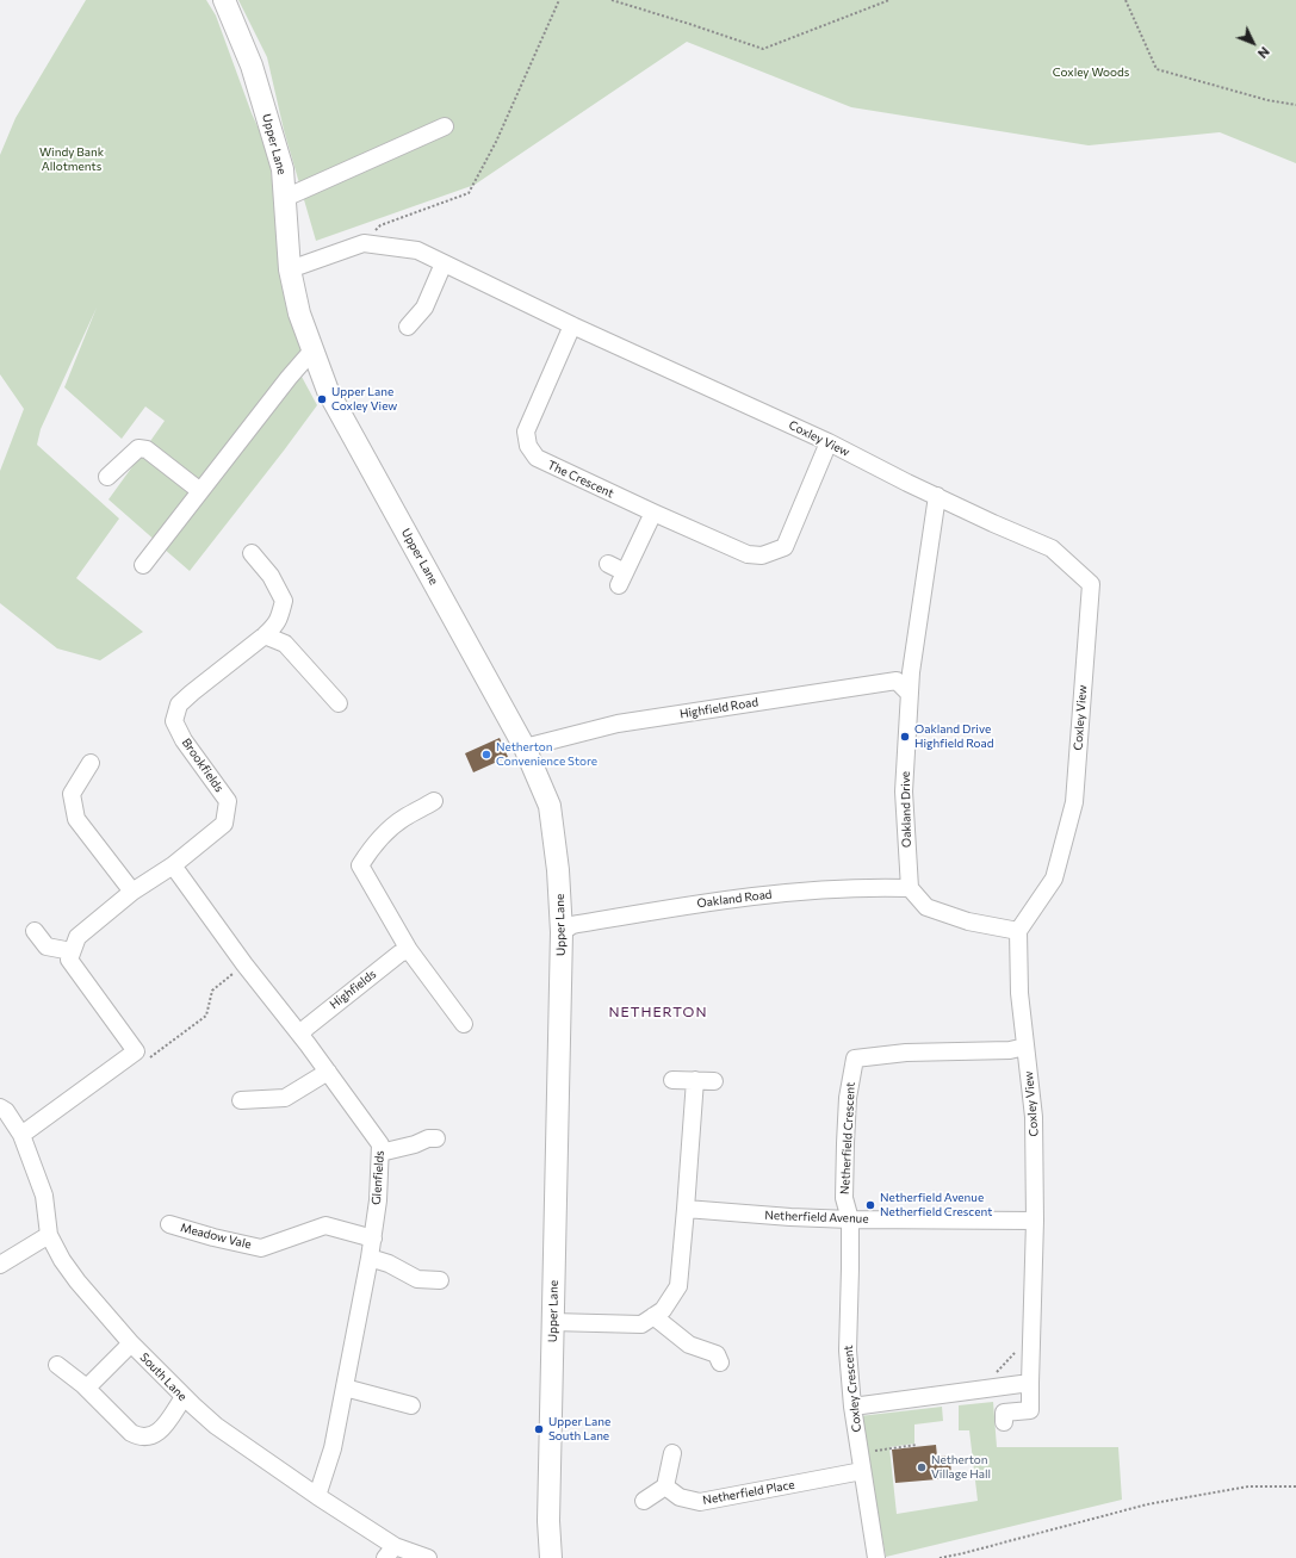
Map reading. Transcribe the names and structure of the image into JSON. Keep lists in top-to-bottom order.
{
  "streets": {
    "main road": ["Upper Lane"],
    "street": [
      "Coxley View",
      "The Crescent",
      "Highfield Road",
      "Brookfields",
      "Oakland Drive",
      "Oakland Road",
      "Highfields",
      "Netherfield Crescent",
      "Glenfields",
      "Netherfield Avenue",
      "Meadow Vale",
      "South Lane",
      "Coxley Crescent",
      "Netherfield Place"
    ]
  },
  "crossings": [
    ["Upper Lane", "Coxley View"],
    ["Upper Lane", "Highfield Road"],
    ["Upper Lane", "Oakland Road"],
    ["Coxley View", "The Crescent"],
    ["Coxley View", "Oakland Drive"],
    ["Coxley View", "Netherfield Crescent"],
    ["Coxley View", "Netherfield Avenue"],
    ["Highfield Road", "Oakland Drive"],
    ["Brookfields", "Glenfields"],
    ["Oakland Drive", "Oakland Road"],
    ["Highfields", "Glenfields"],
    ["Netherfield Crescent", "Netherfield Avenue"],
    ["Netherfield Crescent", "Coxley Crescent"],
    ["Glenfields", "Meadow Vale"],
    ["Glenfields", "South Lane"],
    ["Netherfield Avenue", "Coxley Crescent"],
    ["Coxley Crescent", "Netherfield Place"]
  ],
  "districts": ["NETHERTON"],
  "parks": ["Coxley Woods", "Windy Bank Allotments"],
  "places": [
    "Upper Lane Coxley View",
    "Oakland Drive Highfield Road",
    "Netherton Convenience Store",
    "Netherfield Avenue Netherfield Crescent",
    "Upper Lane South Lane",
    "Netherton Village Hall"
  ],
  "north": "bottom right"
}
